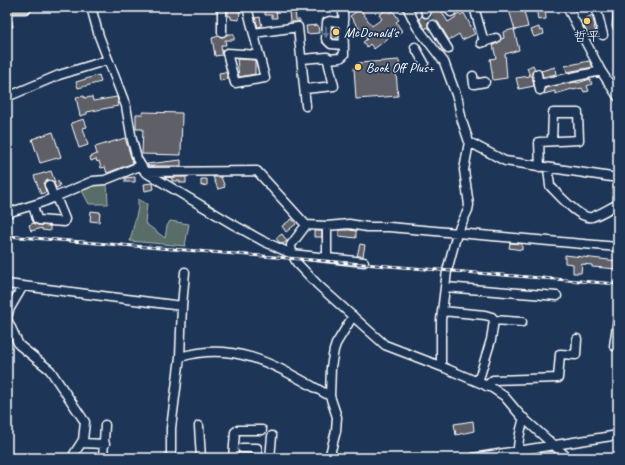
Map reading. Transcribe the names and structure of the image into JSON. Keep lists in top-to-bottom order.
{
  "places": ["哲平", "McDonald's", "Book Off Plus+"]
}
